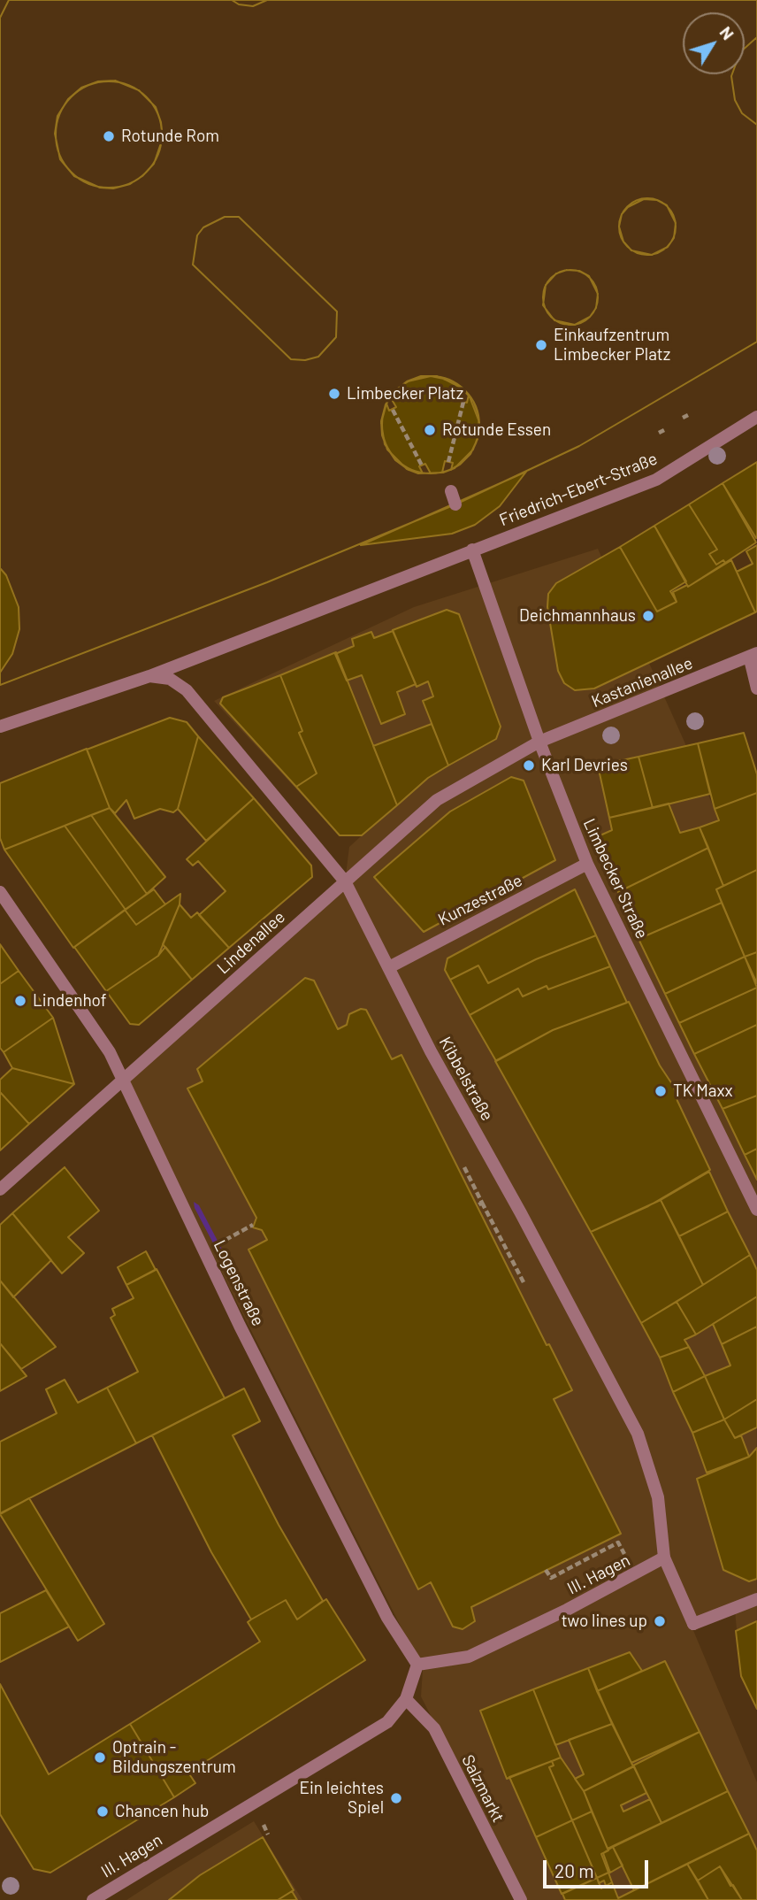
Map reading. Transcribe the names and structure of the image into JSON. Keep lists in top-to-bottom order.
{
  "streets": {
    "street": [
      "Friedrich-Ebert-Straße",
      "Kastanienallee",
      "Limbecker Straße",
      "Kunzestraße",
      "Lindenallee",
      "Kibbelstraße",
      "Logenstraße",
      "III. Hagen",
      "Salzmarkt"
    ]
  },
  "crossings": [
    ["Friedrich-Ebert-Straße", "Limbecker Straße"],
    ["Friedrich-Ebert-Straße", "Kibbelstraße"],
    ["Kastanienallee", "Limbecker Straße"],
    ["Kastanienallee", "Lindenallee"],
    ["Limbecker Straße", "Kunzestraße"],
    ["Limbecker Straße", "Lindenallee"],
    ["Kunzestraße", "Kibbelstraße"],
    ["Lindenallee", "Kibbelstraße"],
    ["Lindenallee", "Logenstraße"],
    ["Kibbelstraße", "III. Hagen"],
    ["Logenstraße", "III. Hagen"],
    ["III. Hagen", "Salzmarkt"]
  ],
  "places": [
    "Rotunde Rom",
    "Einkaufzentrum Limbecker Platz",
    "Limbecker Platz",
    "Rotunde Essen",
    "Deichmannhaus",
    "Karl Devries",
    "Lindenhof",
    "TK Maxx",
    "two lines up",
    "Optrain - Bildungszentrum",
    "Ein leichtes Spiel",
    "Chancen hub"
  ],
  "scale_bar": "20 m",
  "north": "top right"
}
